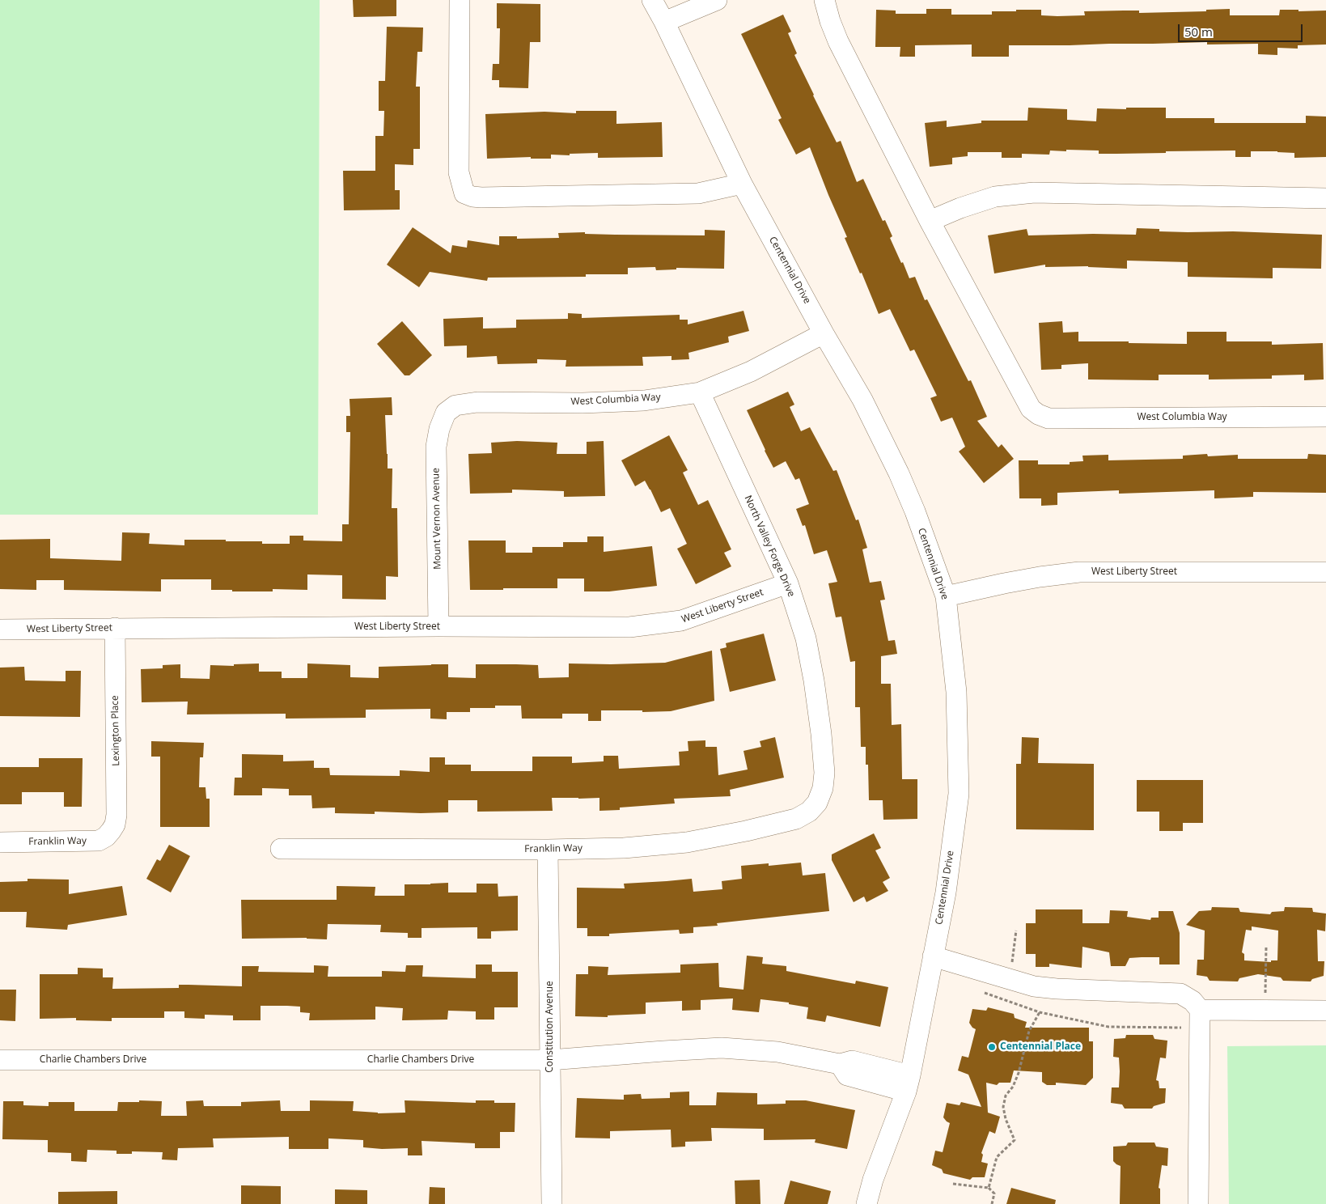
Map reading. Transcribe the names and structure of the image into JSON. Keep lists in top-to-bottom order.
{
  "streets": {
    "street": [
      "Centennial Drive",
      "West Columbia Way",
      "Mount Vernon Avenue",
      "North Valley Forge Drive",
      "West Liberty Street",
      "Lexington Place",
      "Franklin Way",
      "Constitution Avenue",
      "Charlie Chambers Drive"
    ]
  },
  "crossings": [
    ["Centennial Drive", "West Columbia Way"],
    ["Centennial Drive", "West Liberty Street"],
    ["Centennial Drive", "Charlie Chambers Drive"],
    ["West Columbia Way", "Mount Vernon Avenue"],
    ["West Columbia Way", "North Valley Forge Drive"],
    ["Mount Vernon Avenue", "West Liberty Street"],
    ["North Valley Forge Drive", "West Liberty Street"],
    ["North Valley Forge Drive", "Franklin Way"],
    ["West Liberty Street", "Lexington Place"],
    ["Lexington Place", "Franklin Way"],
    ["Franklin Way", "Constitution Avenue"],
    ["Constitution Avenue", "Charlie Chambers Drive"]
  ],
  "places": ["Centennial Place"],
  "scale_bar": "50 m"
}
